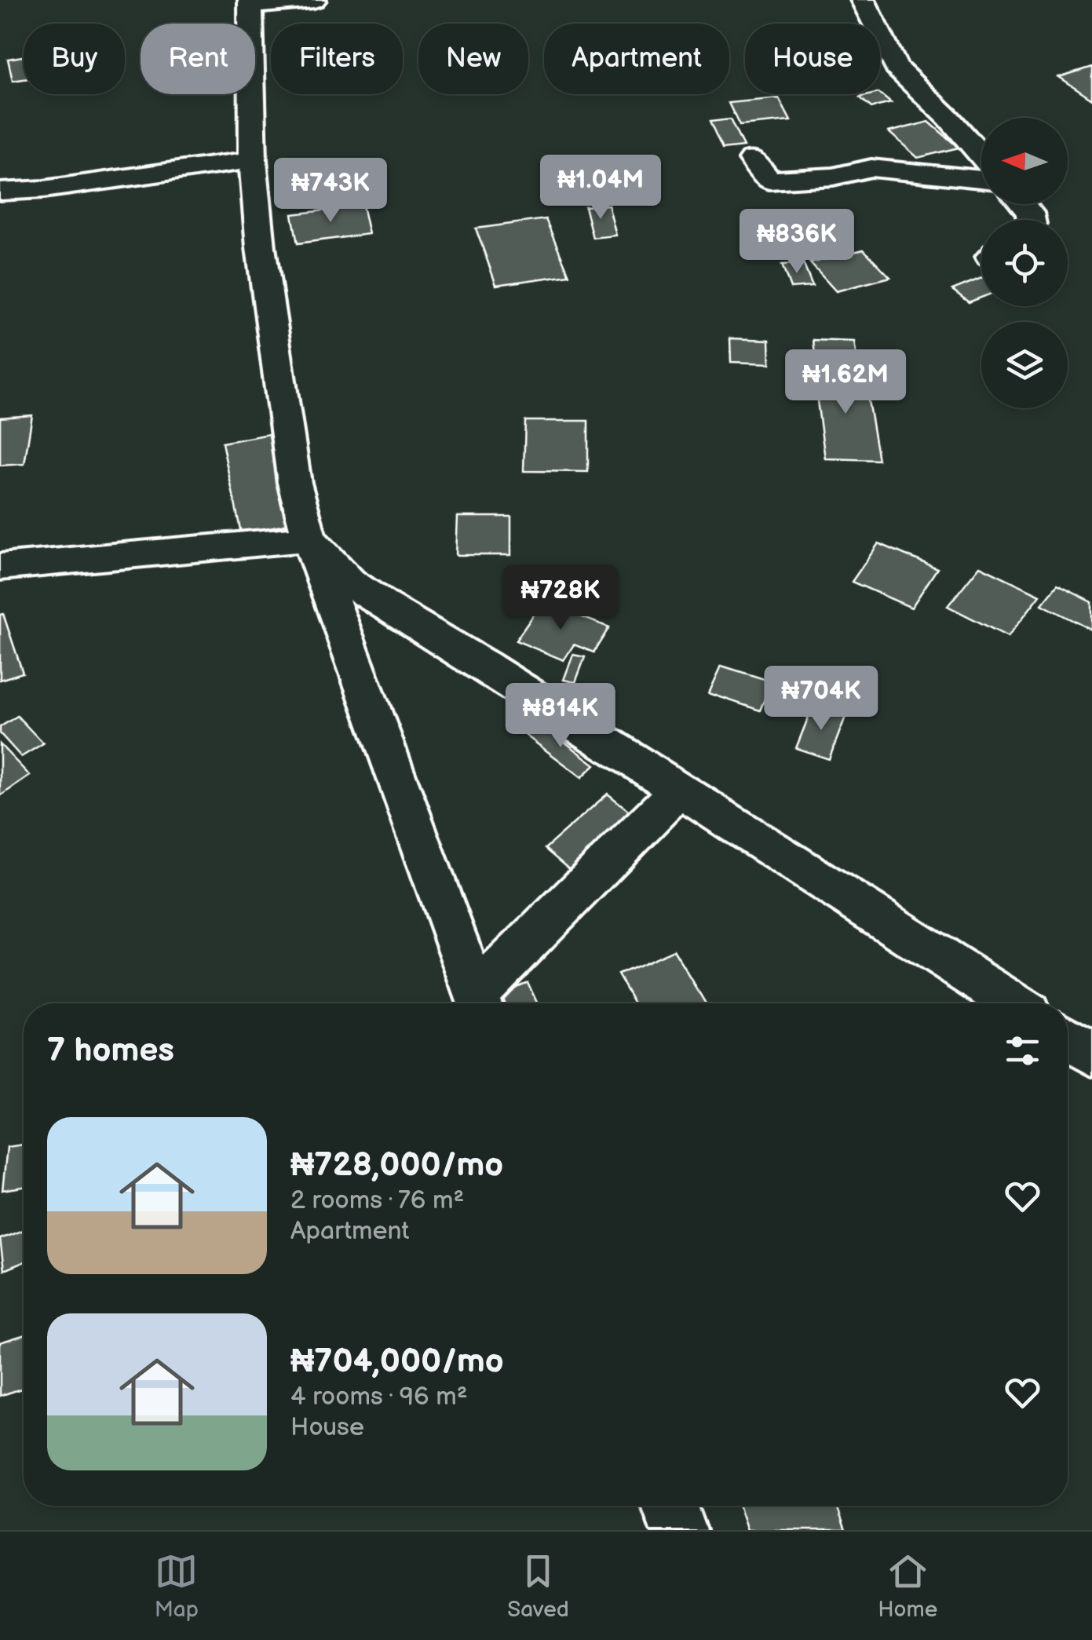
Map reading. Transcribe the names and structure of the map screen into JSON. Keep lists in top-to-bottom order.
{
  "north": "left",
  "page": {
    "chip": [
      "Buy",
      "Rent",
      "Filters",
      "New",
      "Apartment",
      "House"
    ],
    "price": [
      "₦1.04M",
      "₦743K",
      "₦836K",
      "₦1.62M",
      "₦728K",
      "₦704K",
      "₦814K"
    ],
    "heading": "7 homes",
    "list": [
      {
        "name": "₦728,000/mo",
        "note": "2 rooms · 76 m² · Apartment"
      },
      {
        "name": "₦704,000/mo",
        "note": "4 rooms · 96 m² · House"
      }
    ],
    "tabs": ["Map", "Saved", "Home"]
  }
}
